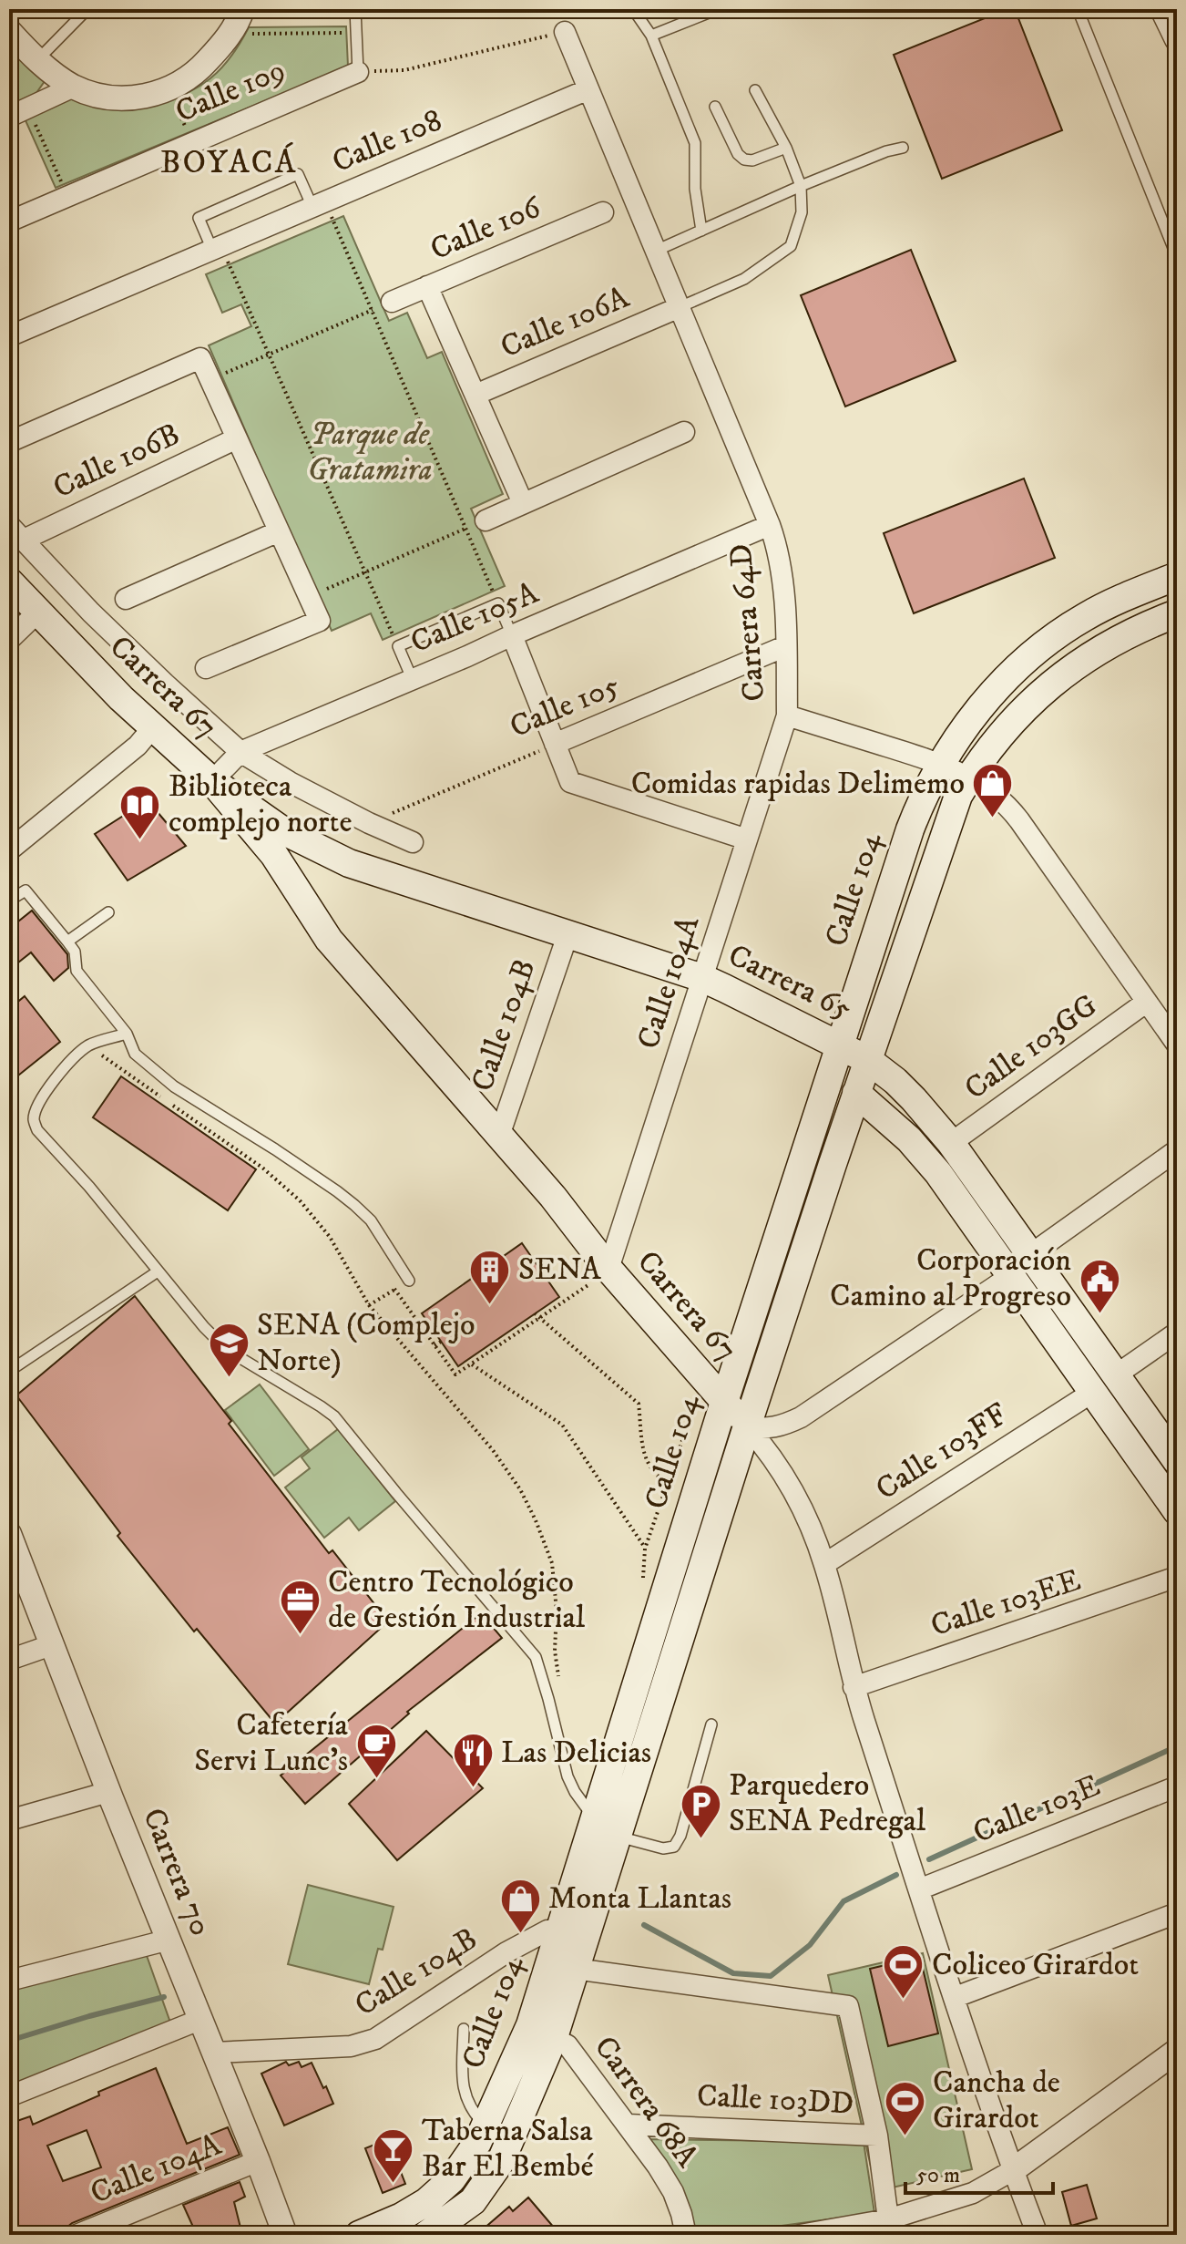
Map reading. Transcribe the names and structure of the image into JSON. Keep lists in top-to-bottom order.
{
  "streets": {
    "main road": ["Carrera 67", "Calle 104", "Carrera 65"],
    "street": [
      "Calle 109",
      "Calle 108",
      "Calle 106",
      "Calle 106A",
      "Calle 106B",
      "Calle 105A",
      "Carrera 64D",
      "Calle 105",
      "Calle 104A",
      "Calle 104B",
      "Calle 103GG",
      "Calle 103FF",
      "Calle 103EE",
      "Calle 103E",
      "Carrera 70",
      "Calle 103DD",
      "Carrera 68A"
    ]
  },
  "crossings": [
    ["Calle 108", "Carrera 64D"],
    ["Calle 106A", "Carrera 64D"],
    ["Calle 106B", "Carrera 67"],
    ["Calle 105A", "Carrera 64D"],
    ["Calle 105A", "Carrera 67"],
    ["Calle 105A", "Carrera 65"],
    ["Carrera 64D", "Calle 105"],
    ["Carrera 64D", "Calle 104"],
    ["Carrera 64D", "Calle 104A"],
    ["Carrera 64D", "Calle 103GG"],
    ["Carrera 67", "Calle 105"],
    ["Carrera 67", "Calle 104"],
    ["Carrera 67", "Calle 104A"],
    ["Carrera 67", "Carrera 65"],
    ["Carrera 67", "Calle 104B"],
    ["Carrera 67", "Calle 103FF"],
    ["Carrera 67", "Calle 103EE"],
    ["Carrera 67", "Calle 103E"],
    ["Calle 104", "Carrera 65"],
    ["Calle 104", "Calle 104B"],
    ["Calle 104", "Carrera 68A"],
    ["Calle 104A", "Carrera 65"],
    ["Calle 104A", "Carrera 70"],
    ["Carrera 65", "Calle 104B"],
    ["Carrera 65", "Calle 103GG"],
    ["Calle 104B", "Carrera 70"],
    ["Calle 103DD", "Carrera 68A"]
  ],
  "districts": ["BOYACÁ"],
  "parks": ["Parque de Gratamira"],
  "places": {
    "shop": ["Comidas rapidas Delimemo", "Monta Llantas"],
    "library": ["Biblioteca complejo norte"],
    "building": ["SENA"],
    "public building": ["Corporación Camino al Progreso"],
    "school or university": ["SENA (Complejo Norte)"],
    "office": ["Centro Tecnológico de Gestión Industrial"],
    "cafe": ["Cafetería Servi Lunc's"],
    "restaurant": ["Las Delicias"],
    "parking": ["Parquedero SENA Pedregal"],
    "sports": ["Coliceo Girardot", "Cancha de Girardot"],
    "bar": ["Taberna Salsa Bar El Bembé"]
  },
  "scale_bar": "50 m"
}
